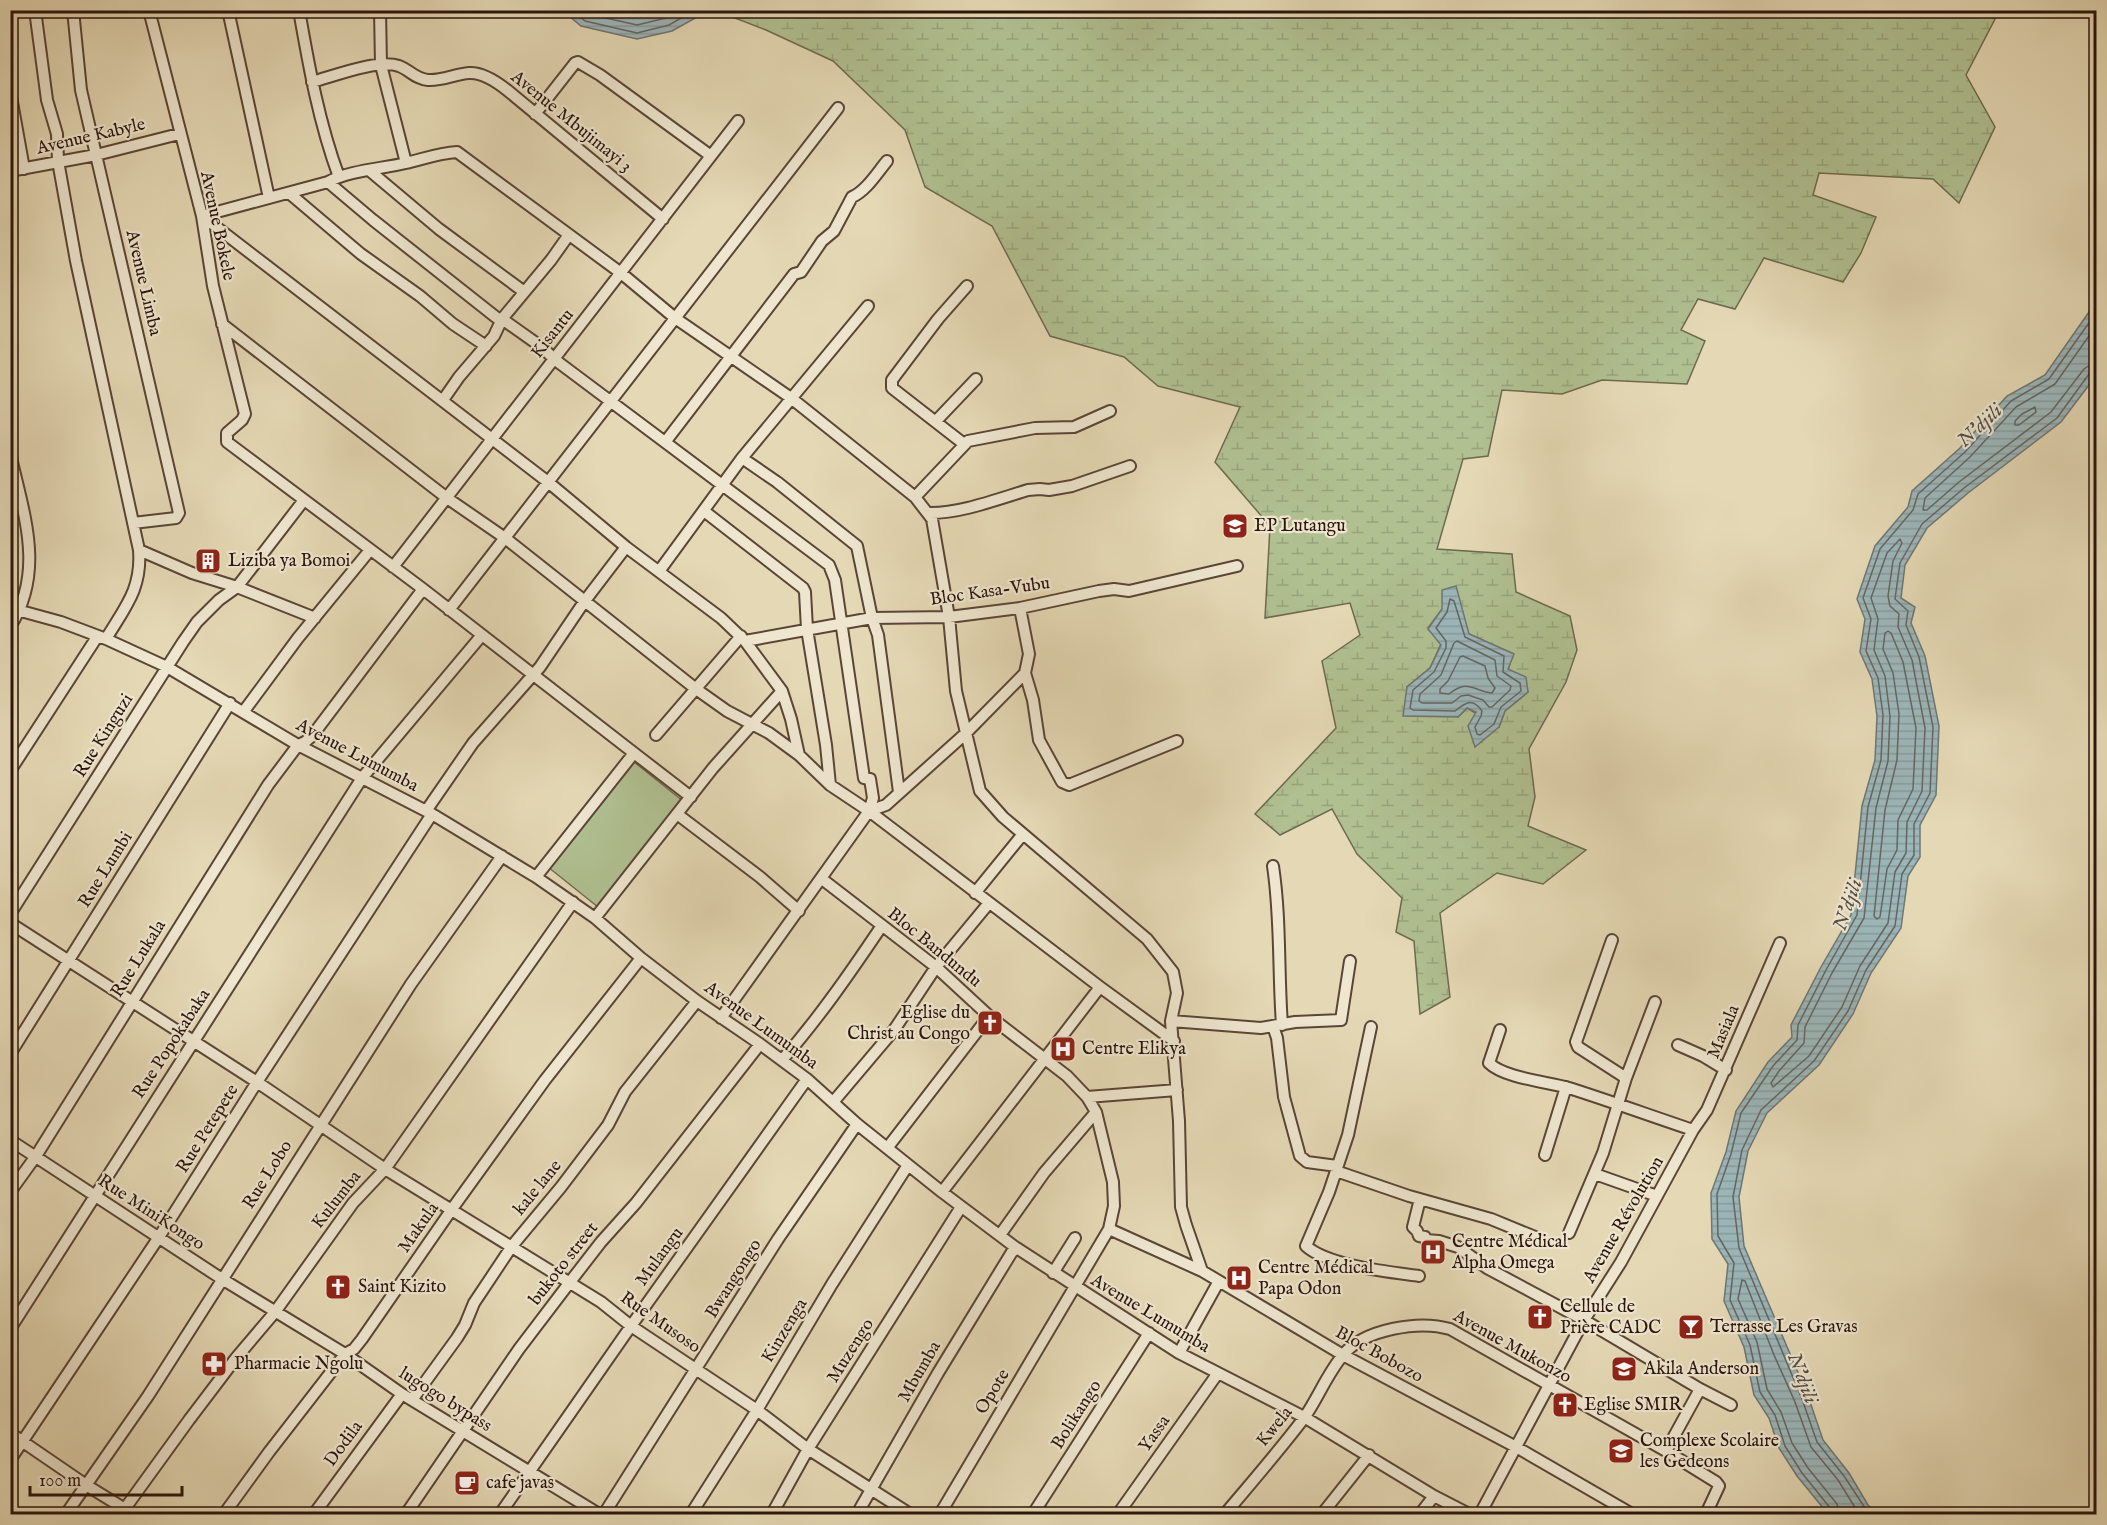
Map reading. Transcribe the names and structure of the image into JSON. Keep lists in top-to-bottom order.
{
  "streets": {
    "street": [
      "Avenue Mbujimayi 3",
      "Avenue Kabyle",
      "Avenue Bokele",
      "Avenue Limba",
      "Kisantu",
      "Bloc Kasa-Vubu",
      "Rue Kinguzi",
      "Avenue Lumumba",
      "Rue Lumbi",
      "Bloc Bandundu",
      "Rue Lukala",
      "Masiala",
      "Rue Popokabaka",
      "Rue Petepete",
      "Rue Lobo",
      "kale lane",
      "Kulumba",
      "Rue MiniKongo",
      "Avenue Révolution",
      "Makula",
      "Mulangu",
      "bukoto street",
      "Bwangongo",
      "Rue Musoso",
      "Kinzenga",
      "Avenue Mukonzo",
      "Muzengo",
      "Bloc Bobozo",
      "Mbumba",
      "Opote",
      "lugogo bypass",
      "Bolikango",
      "Kwela",
      "Yassa",
      "Dodila"
    ]
  },
  "crossings": [
    ["Avenue Mbujimayi 3", "Kisantu"],
    ["Avenue Kabyle", "Avenue Bokele"],
    ["Avenue Kabyle", "Avenue Limba"],
    ["Rue Kinguzi", "Avenue Lumumba"],
    ["Avenue Lumumba", "Rue Lumbi"],
    ["Avenue Lumumba", "Bloc Bandundu"],
    ["Avenue Lumumba", "Rue Lukala"],
    ["Avenue Lumumba", "Rue Popokabaka"],
    ["Avenue Lumumba", "Rue Petepete"],
    ["Avenue Lumumba", "Rue Lobo"],
    ["Avenue Lumumba", "kale lane"],
    ["Avenue Lumumba", "Kulumba"],
    ["Avenue Lumumba", "Makula"],
    ["Avenue Lumumba", "Mulangu"],
    ["Avenue Lumumba", "bukoto street"],
    ["Avenue Lumumba", "Bwangongo"],
    ["Avenue Lumumba", "Kinzenga"],
    ["Avenue Lumumba", "Muzengo"],
    ["Avenue Lumumba", "Mbumba"],
    ["Avenue Lumumba", "Opote"],
    ["Avenue Lumumba", "Bolikango"],
    ["Avenue Lumumba", "Kwela"],
    ["Avenue Lumumba", "Yassa"],
    ["Rue Lumbi", "Rue Musoso"],
    ["Bloc Bandundu", "Bloc Bobozo"],
    ["Bloc Bandundu", "Opote"],
    ["Rue Lukala", "Rue MiniKongo"],
    ["Rue Lukala", "Rue Musoso"],
    ["Masiala", "Avenue Révolution"],
    ["Rue Popokabaka", "Rue MiniKongo"],
    ["Rue Popokabaka", "Rue Musoso"],
    ["Rue Petepete", "Rue MiniKongo"],
    ["Rue Petepete", "Rue Musoso"],
    ["Rue Lobo", "Rue MiniKongo"],
    ["Rue Lobo", "Rue Musoso"],
    ["kale lane", "Rue Musoso"],
    ["kale lane", "lugogo bypass"],
    ["Kulumba", "Rue MiniKongo"],
    ["Kulumba", "Rue Musoso"],
    ["Kulumba", "lugogo bypass"],
    ["Rue MiniKongo", "lugogo bypass"],
    ["Avenue Révolution", "Avenue Mukonzo"],
    ["Avenue Révolution", "Bloc Bobozo"],
    ["Makula", "Rue Musoso"],
    ["Makula", "lugogo bypass"],
    ["Mulangu", "Rue Musoso"],
    ["Mulangu", "lugogo bypass"],
    ["bukoto street", "Rue Musoso"],
    ["bukoto street", "lugogo bypass"],
    ["Bwangongo", "Rue Musoso"],
    ["Rue Musoso", "Kinzenga"],
    ["Rue Musoso", "Muzengo"],
    ["Rue Musoso", "Mbumba"],
    ["Avenue Mukonzo", "Bloc Bobozo"],
    ["Avenue Mukonzo", "Kwela"],
    ["Bloc Bobozo", "Kwela"],
    ["lugogo bypass", "Dodila"]
  ],
  "water": ["N'djili"],
  "places": {
    "school or university": ["EP Lutangu", "Akila Anderson", "Complexe Scolaire les Gedeons"],
    "building": ["Liziba ya Bomoi"],
    "church": [
      "Eglise du Christ au Congo",
      "Saint Kizito",
      "Cellule de Prière CADC",
      "Eglise SMIR"
    ],
    "hospital": ["Centre Elikya", "Centre Médical Alpha Omega", "Centre Médical Papa Odon"],
    "bar": ["Terrasse Les Gravas"],
    "pharmacy": ["Pharmacie Ngolu"],
    "cafe": ["cafe javas"]
  },
  "scale_bar": "100 m"
}
